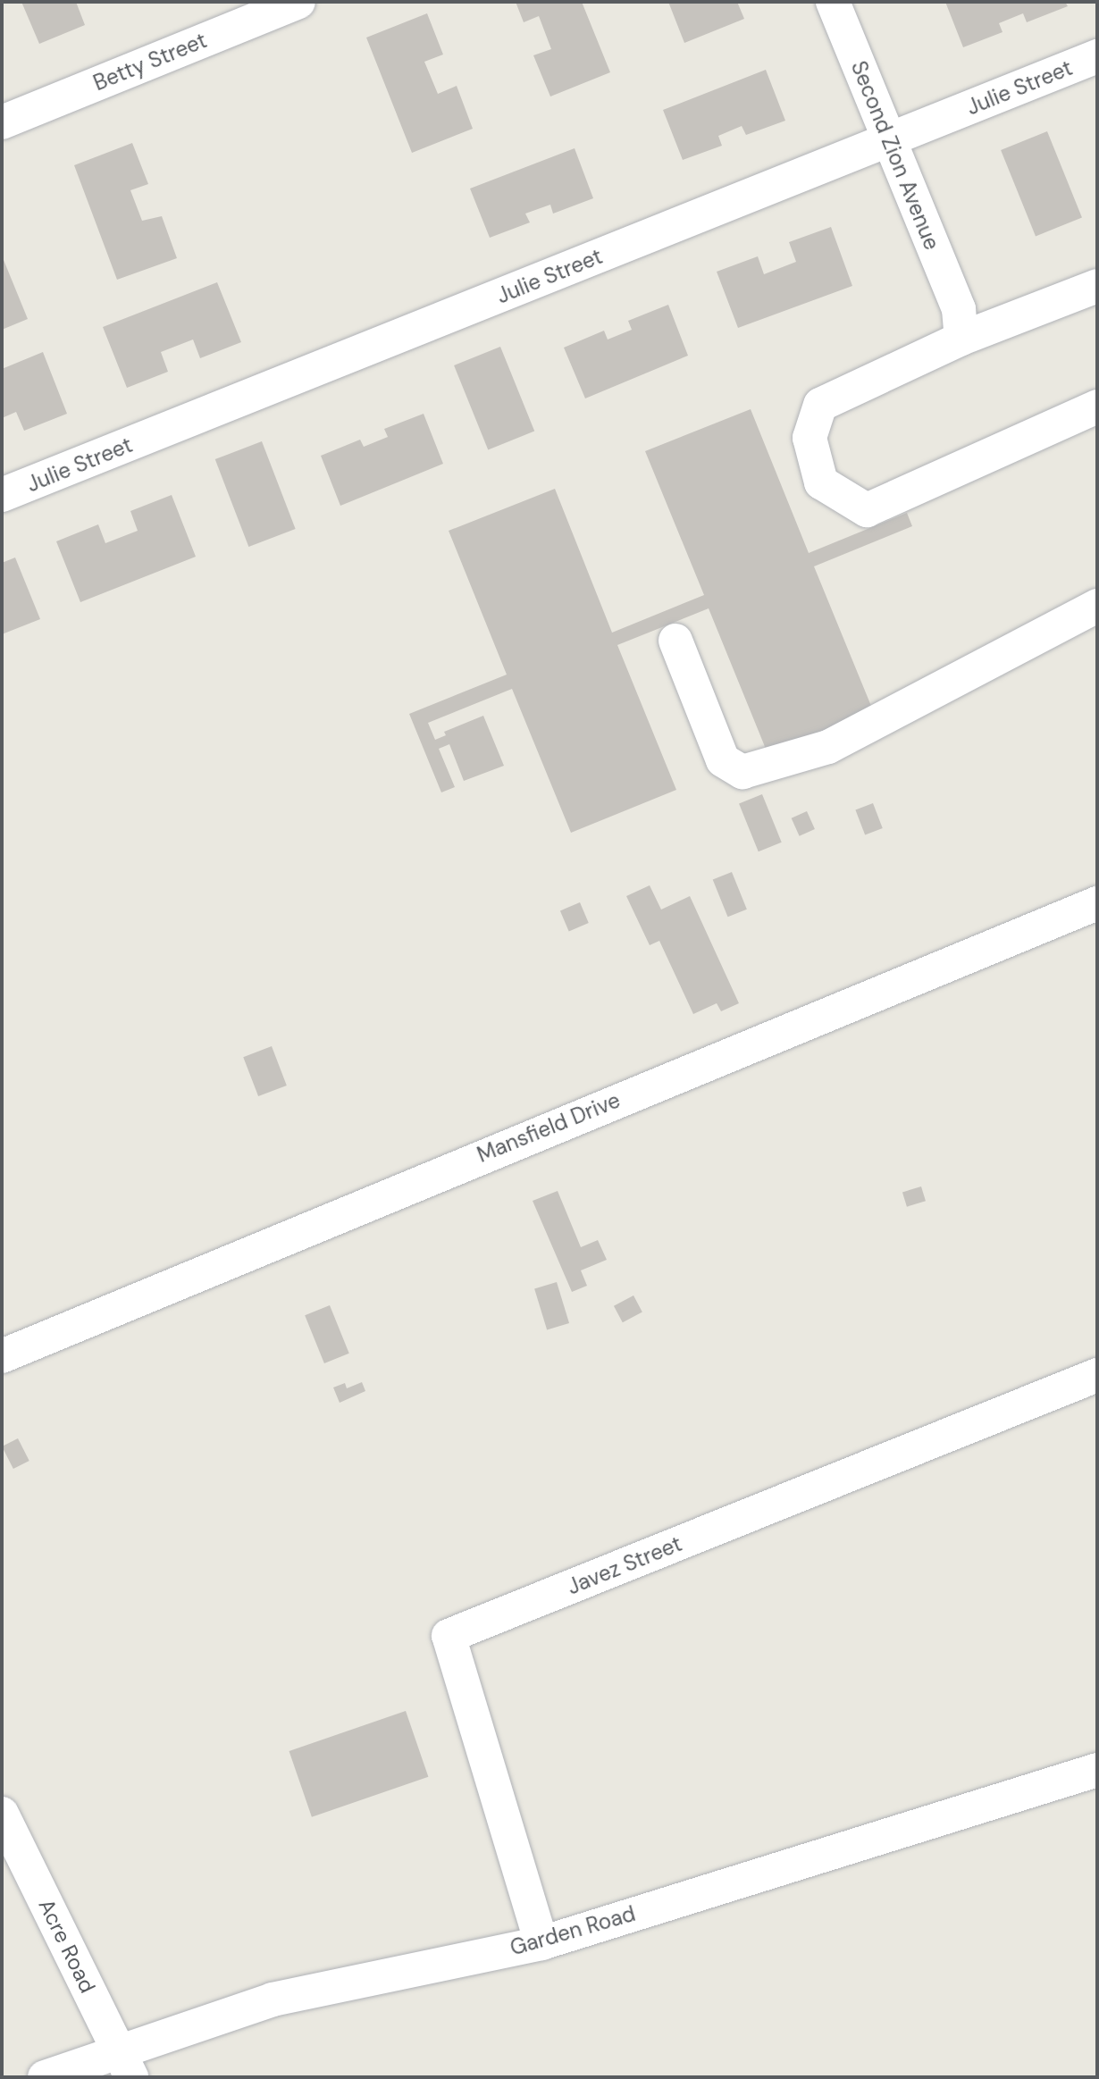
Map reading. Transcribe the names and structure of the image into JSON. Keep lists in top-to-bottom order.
{
  "streets": {
    "street": [
      "Betty Street",
      "Julie Street",
      "Second Zion Avenue",
      "Mansfield Drive",
      "Javez Street",
      "Garden Road",
      "Acre Road"
    ]
  },
  "crossings": [
    ["Julie Street", "Second Zion Avenue"],
    ["Javez Street", "Garden Road"],
    ["Garden Road", "Acre Road"]
  ]
}
